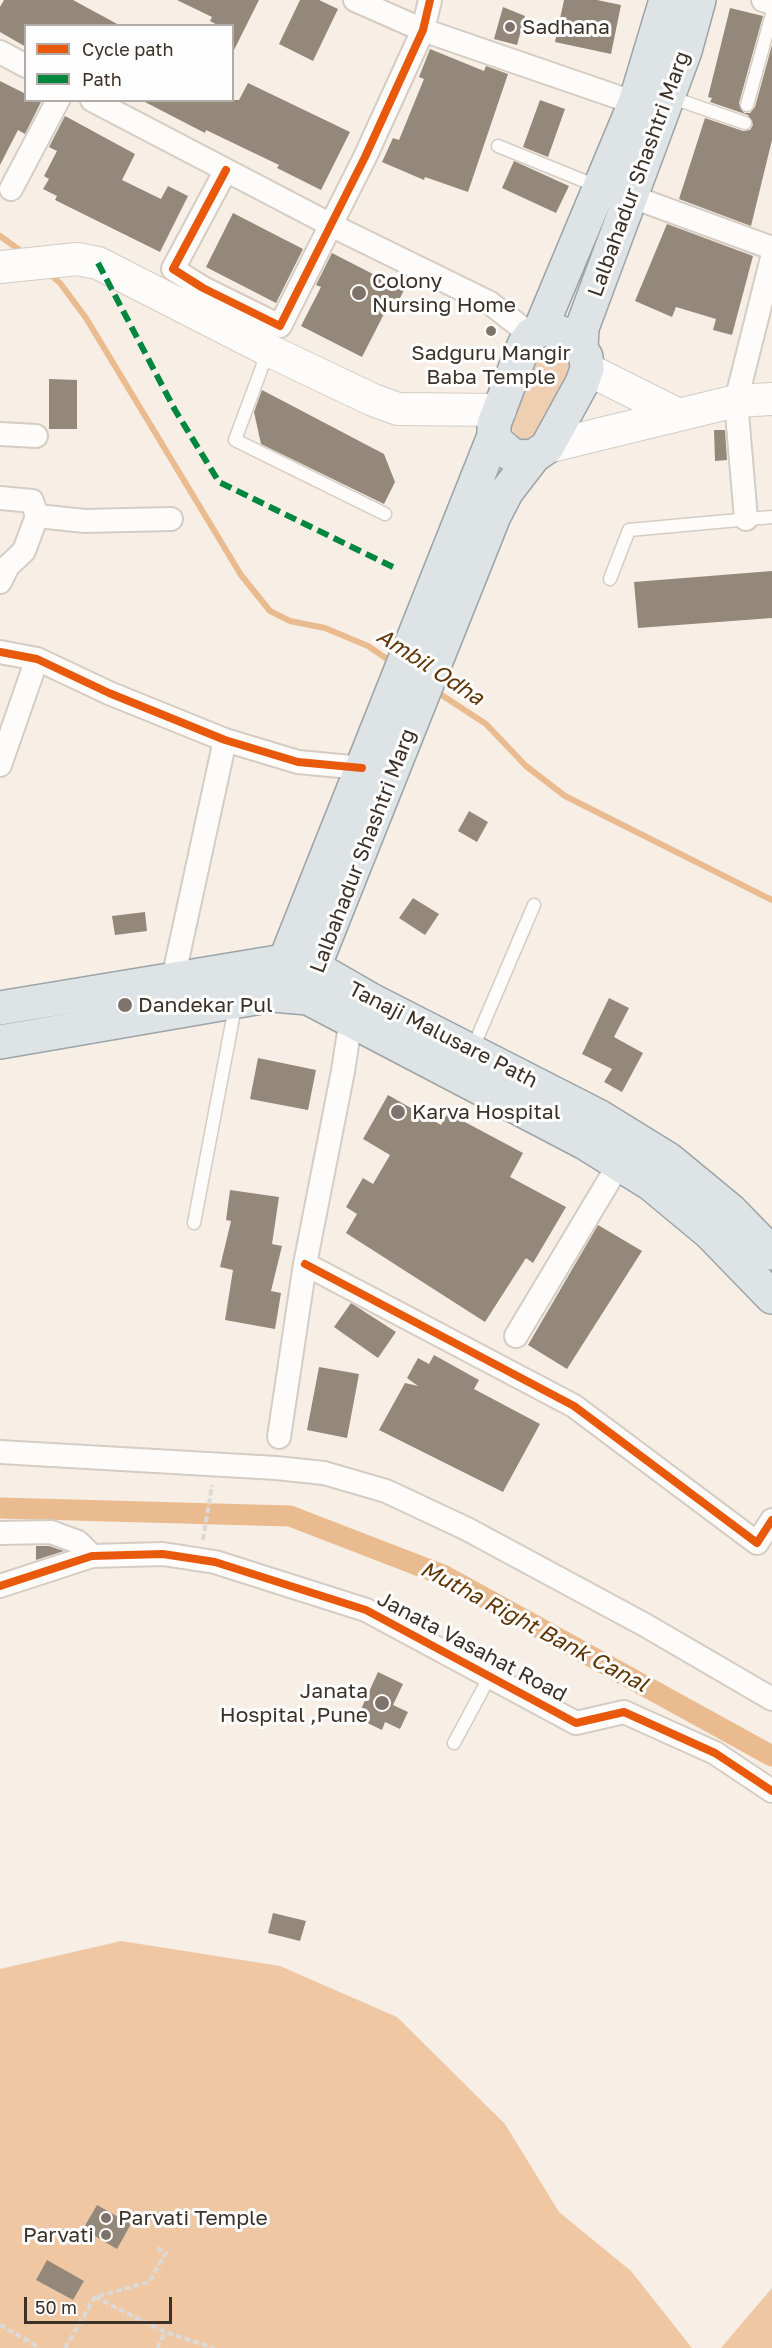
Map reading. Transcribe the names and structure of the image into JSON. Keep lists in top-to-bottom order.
{
  "streets": {
    "main road": ["Lalbahadur Shashtri Marg", "Tanaji Malusare Path"],
    "street": ["Janata Vasahat Road"]
  },
  "crossings": [
    ["Lalbahadur Shashtri Marg", "Tanaji Malusare Path"]
  ],
  "water": ["Ambil Odha", "Mutha Right Bank Canal"],
  "places": [
    "Sadhana",
    "Colony Nursing Home",
    "Sadguru Mangir Baba Temple",
    "Dandekar Pul",
    "Karva Hospital",
    "Janata Hospital ,Pune",
    "Parvati Temple",
    "Parvati"
  ],
  "legend": ["Cycle path", "Path"],
  "scale_bar": "50 m"
}
